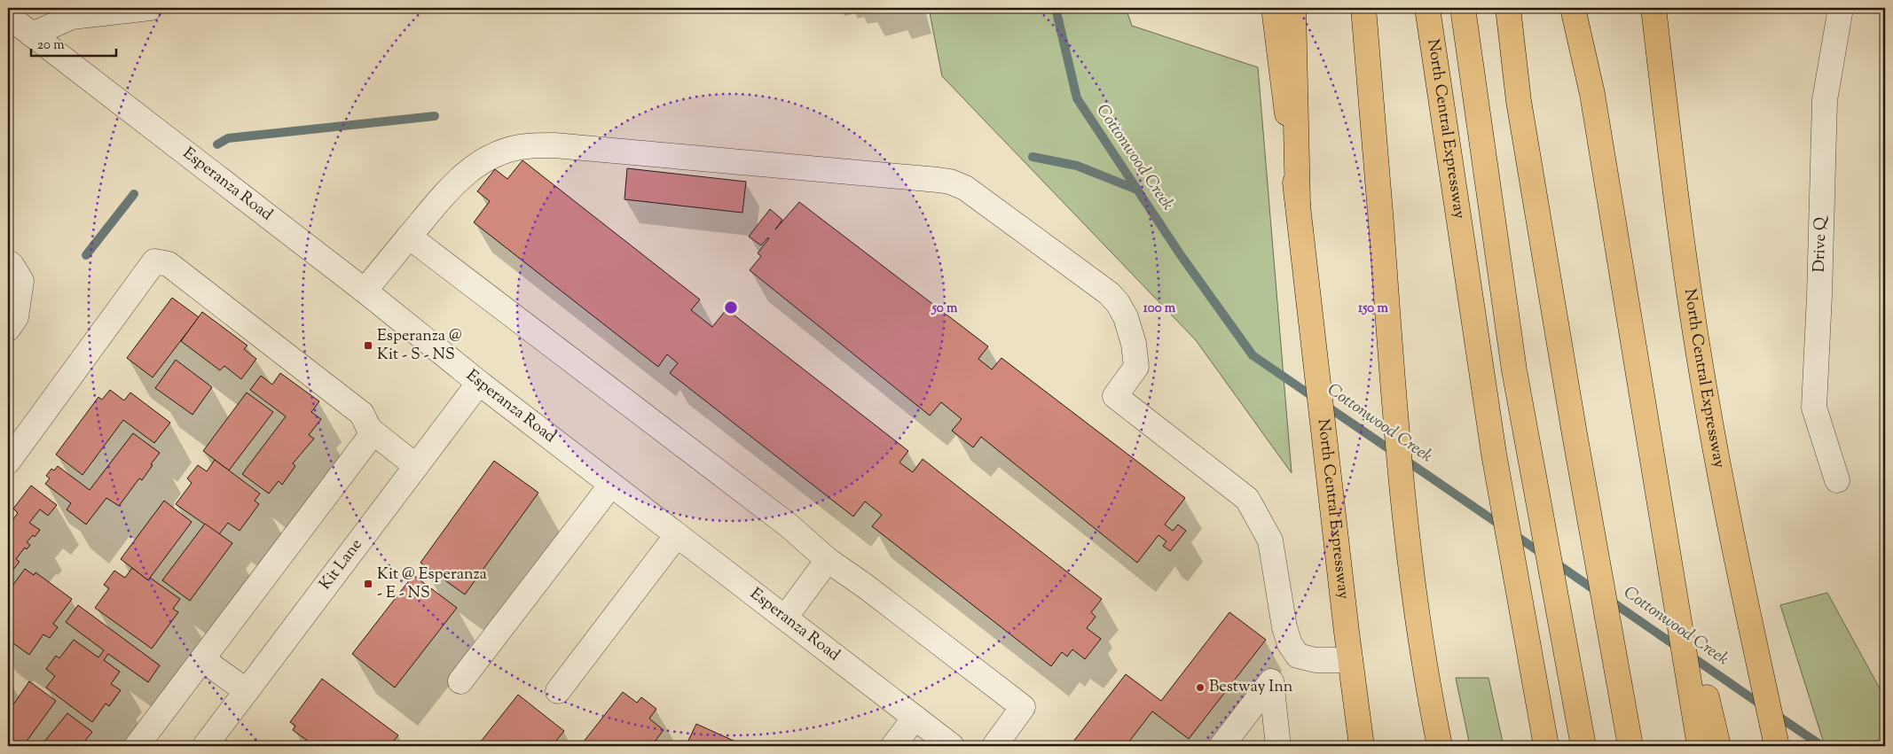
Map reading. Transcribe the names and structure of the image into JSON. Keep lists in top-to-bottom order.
{
  "streets": {
    "main road": ["North Central Expressway"],
    "street": ["Esperanza Road", "Drive Q", "Kit Lane"]
  },
  "crossings": [
    ["Esperanza Road", "Kit Lane"]
  ],
  "water": ["Cottonwood Creek"],
  "places": {
    "transit": ["Esperanza @ Kit - S - NS", "Kit @ Esperanza - E - NS"],
    "other": ["Bestway Inn"]
  },
  "scale_bar": "20 m",
  "rings": ["50 m", "100 m", "150 m"]
}
